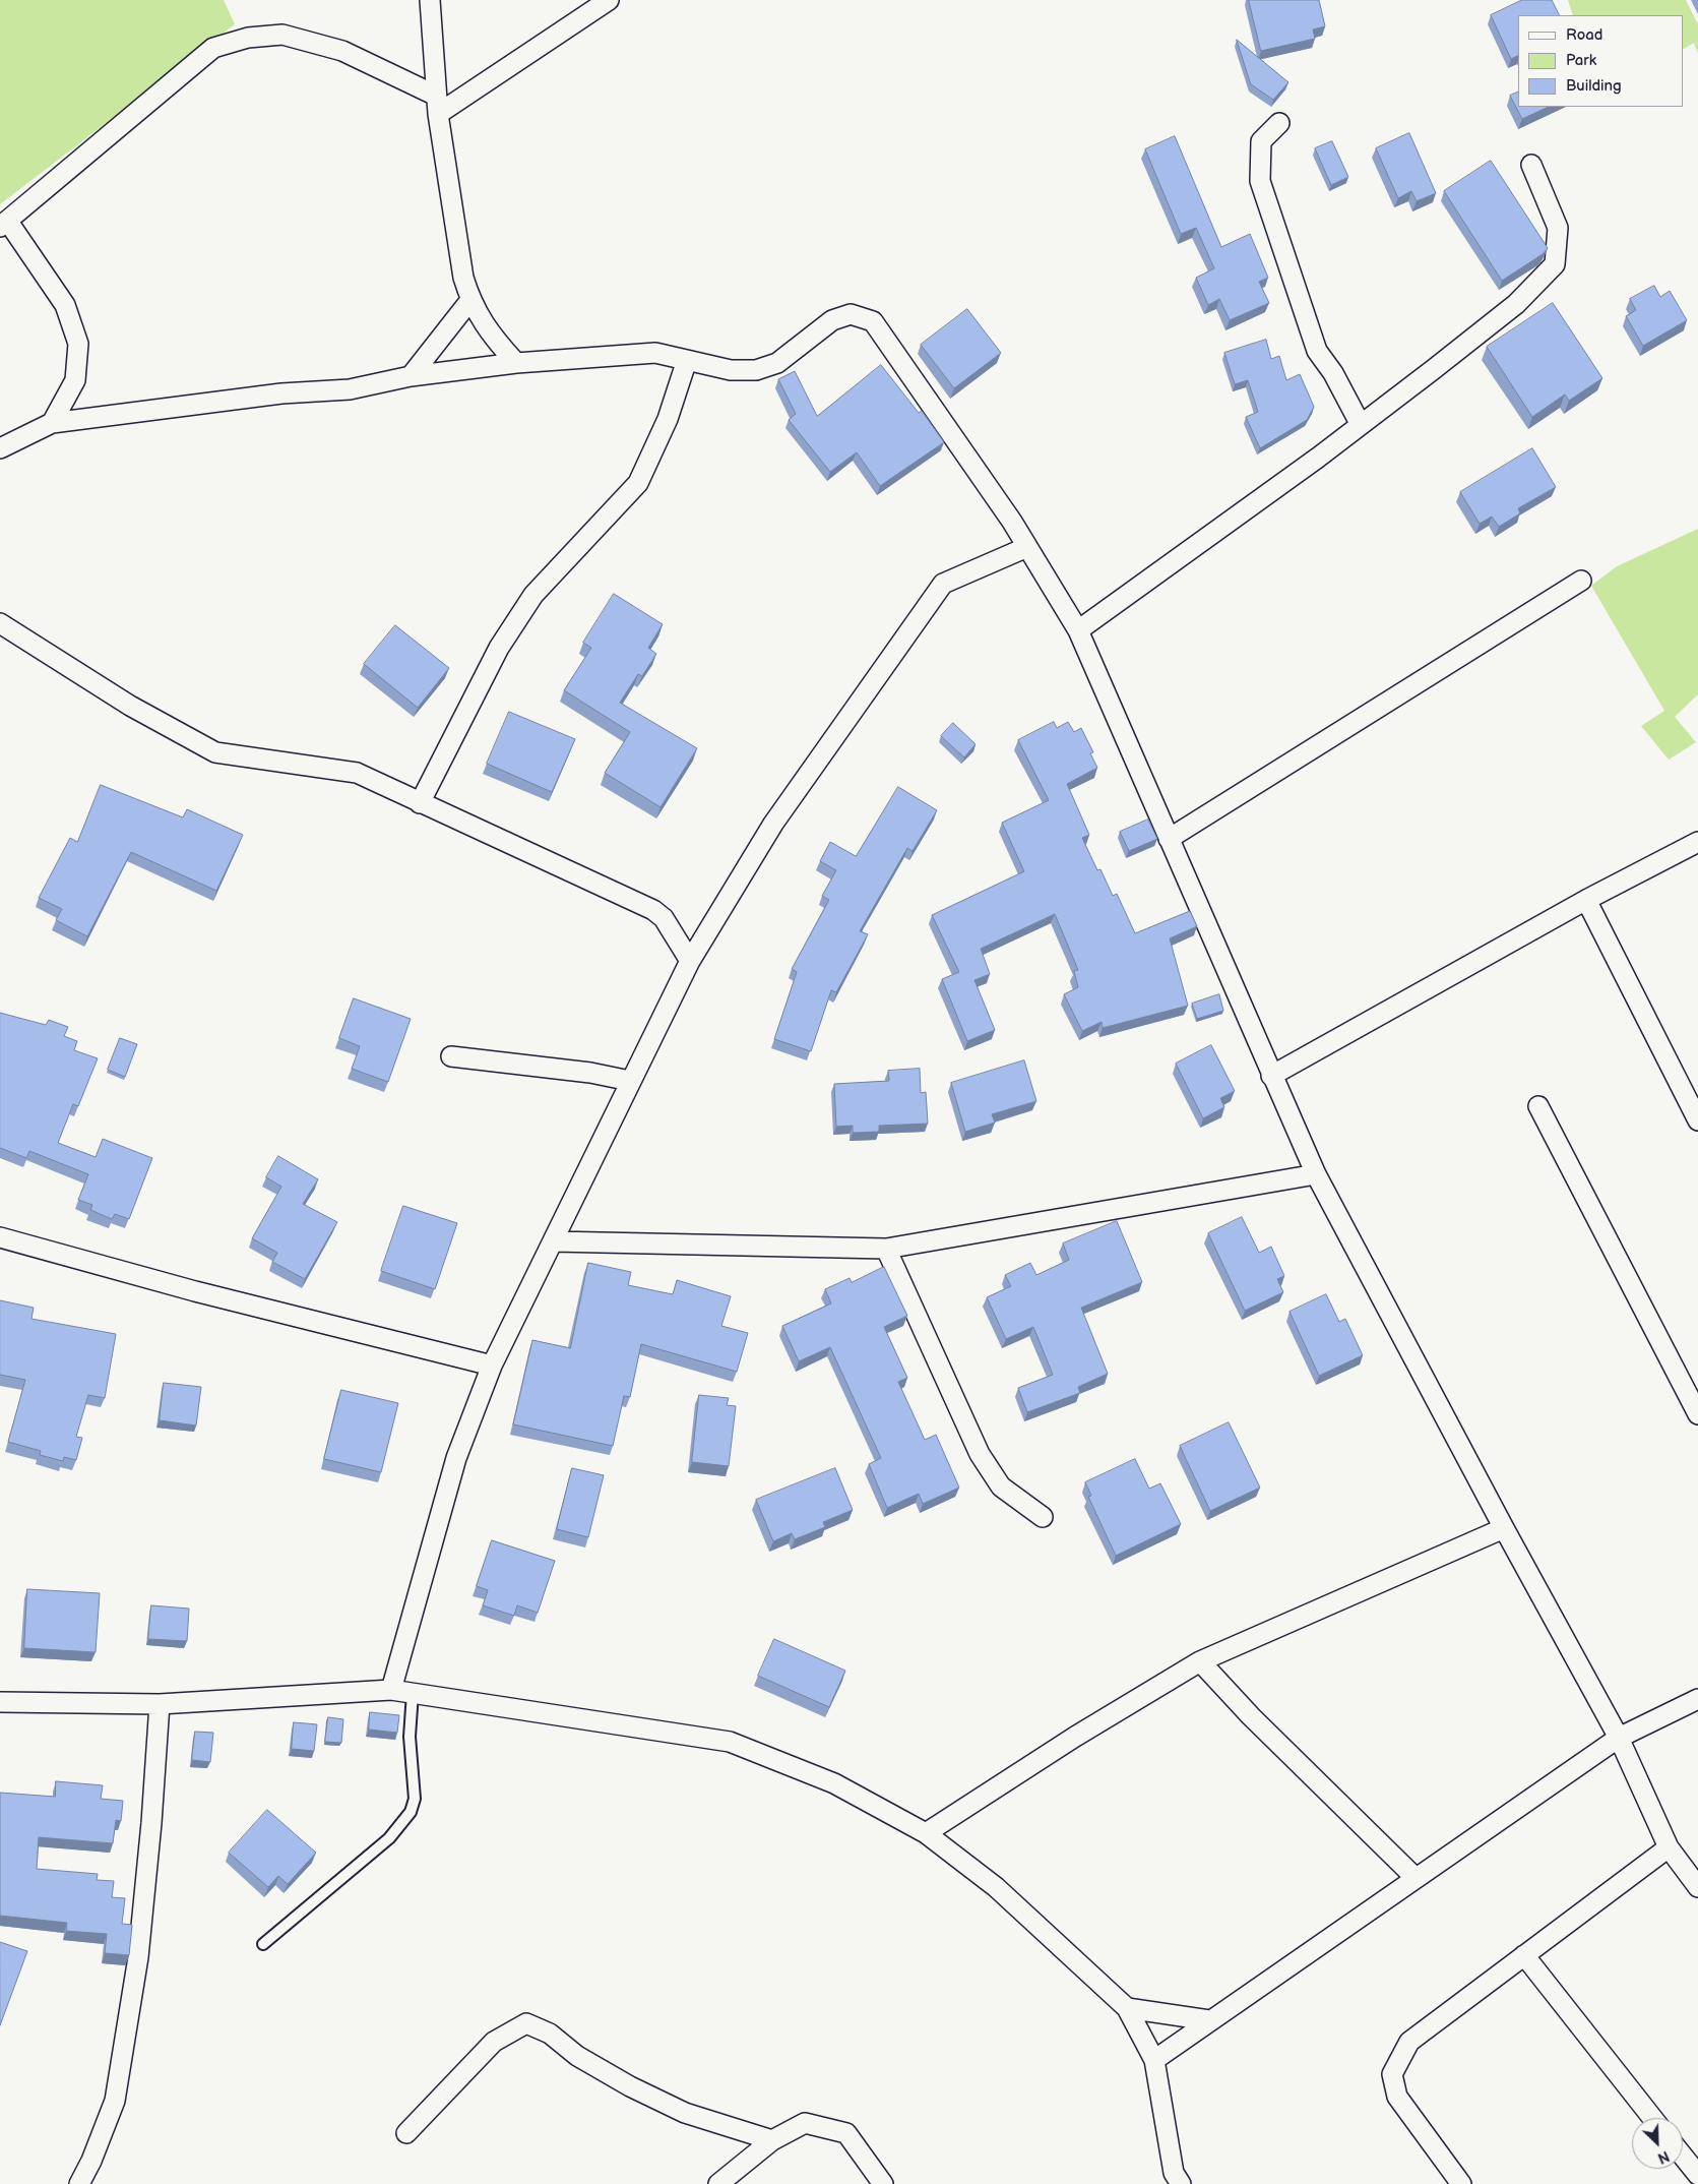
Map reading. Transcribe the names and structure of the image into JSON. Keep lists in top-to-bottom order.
{
  "legend": ["Road", "Park", "Building"],
  "north": "bottom right"
}
